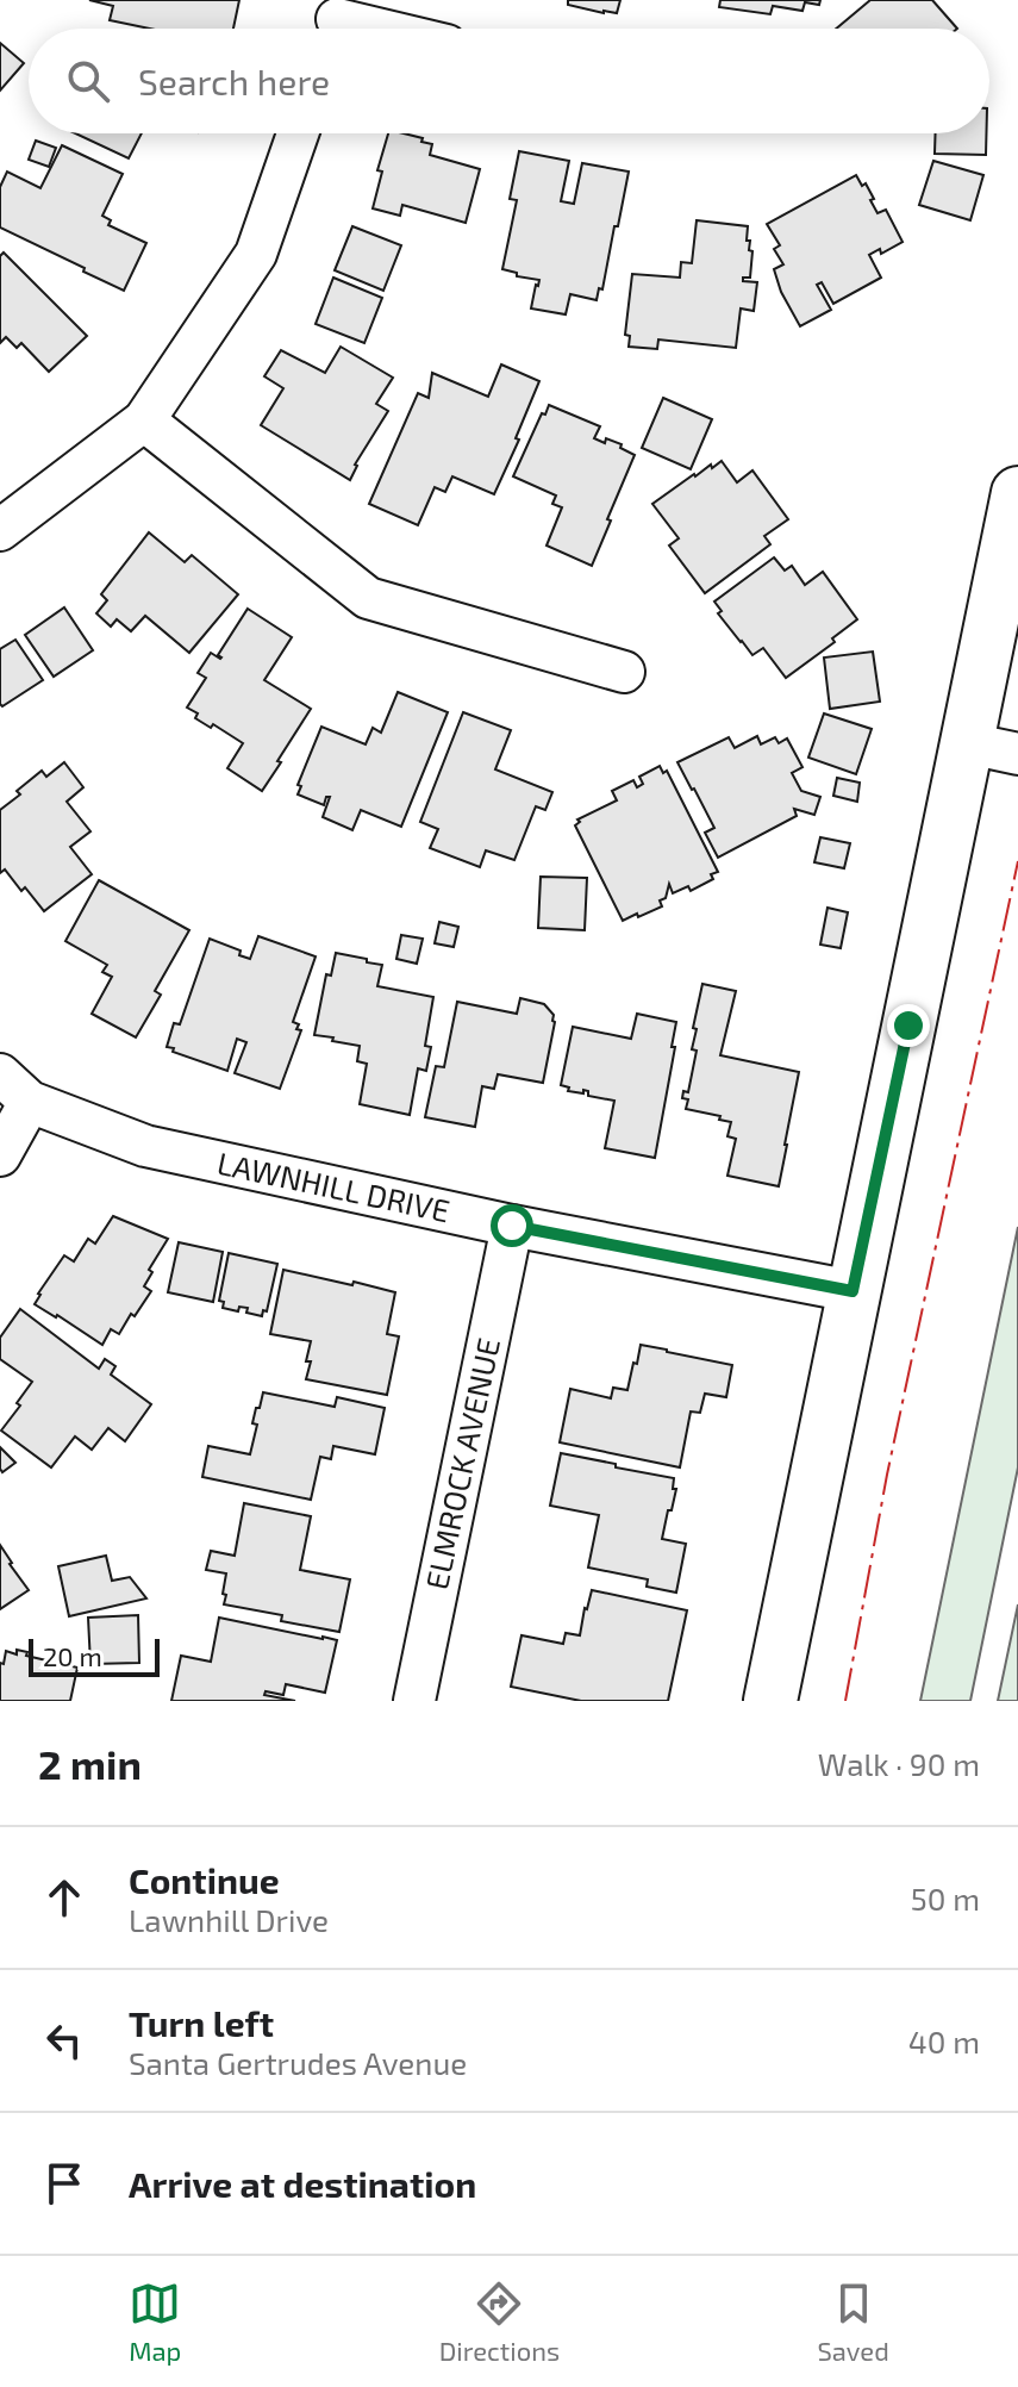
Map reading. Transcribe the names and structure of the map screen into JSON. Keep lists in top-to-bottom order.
{
  "streets": {
    "street": ["LAWNHILL DRIVE", "ELMROCK AVENUE"]
  },
  "crossings": [
    ["LAWNHILL DRIVE", "ELMROCK AVENUE"]
  ],
  "scale_bar": "20 m",
  "page": {
    "search": "Search here",
    "scale": "20 m",
    "heading": ["2 min", "Walk · 90 m"],
    "list": [
      ["Continue", "Lawnhill Drive", "50 m"],
      ["Turn left", "Santa Gertrudes Avenue", "40 m"],
      "Arrive at destination"
    ],
    "nav": ["Map", "Directions", "Saved"]
  }
}
